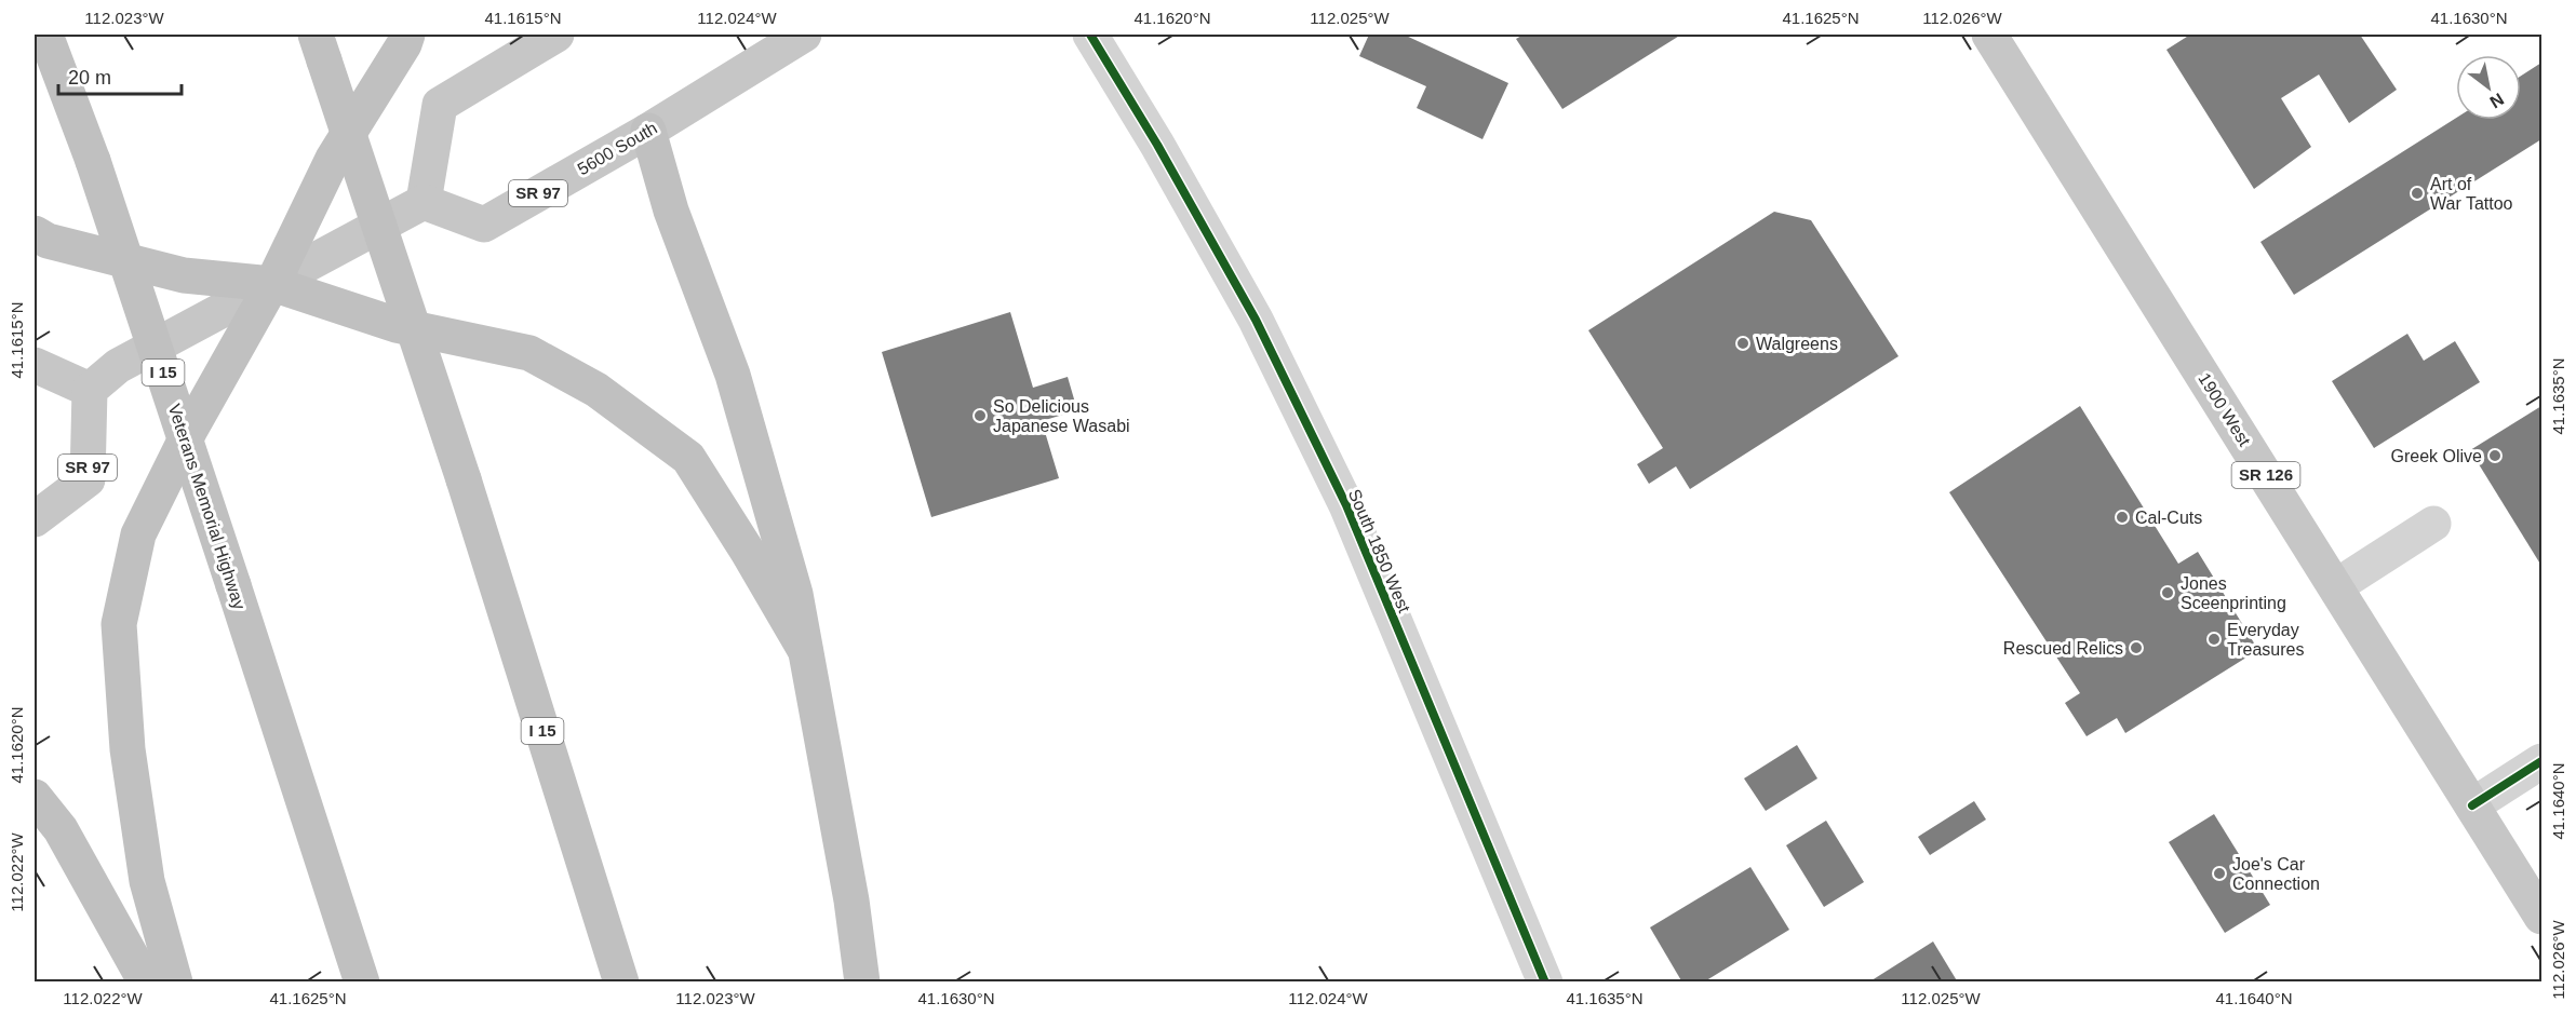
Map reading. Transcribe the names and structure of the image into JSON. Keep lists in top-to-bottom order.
{
  "streets": {
    "highway": ["I 15", "Veterans Memorial Highway"],
    "main road": [
      "5600 South",
      "SR 97",
      "1900 West",
      "SR 126"
    ],
    "street": ["South 1850 West"]
  },
  "places": [
    "Art of War Tattoo",
    "Walgreens",
    "So Delicious Japanese Wasabi",
    "Greek Olive",
    "Cal-Cuts",
    "Jones Sceenprinting",
    "Everyday Treasures",
    "Rescued Relics",
    "Joe's Car Connection"
  ],
  "scale_bar": "20 m",
  "north": "bottom right",
  "coordinates": [
    "112.023°W",
    "41.1615°N",
    "112.024°W",
    "41.1620°N",
    "112.025°W",
    "41.1625°N",
    "112.026°W",
    "41.1630°N",
    "41.1635°N",
    "41.1640°N",
    "112.022°W"
  ]
}
